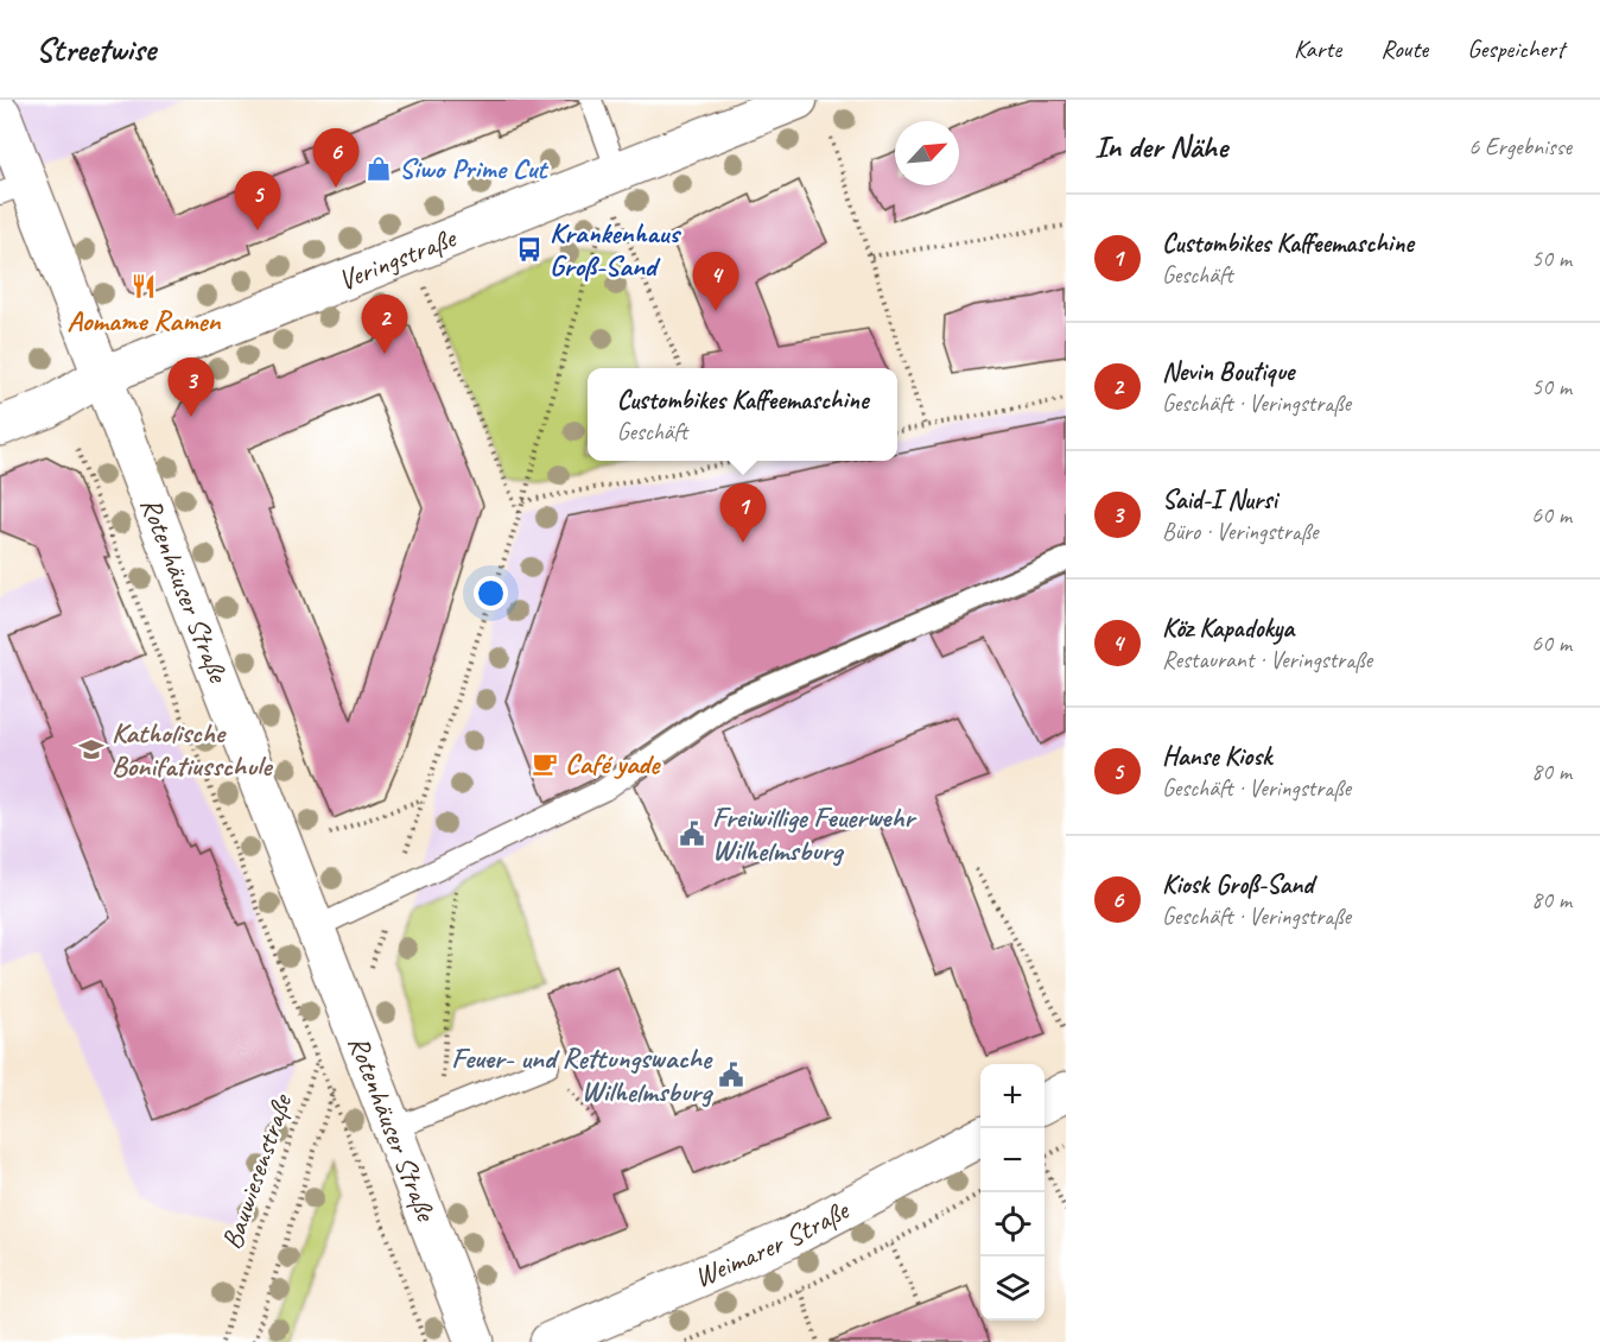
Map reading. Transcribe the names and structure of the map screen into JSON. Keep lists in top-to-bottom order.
{
  "streets": {
    "street": ["Veringstraße", "Rotenhäuser Straße", "Weimarer Straße"],
    "path": ["Bauwiesenstraße"]
  },
  "crossings": [
    ["Veringstraße", "Rotenhäuser Straße"]
  ],
  "places": {
    "shop": ["Siwo Prime Cut"],
    "bus stop": ["Krankenhaus Groß-Sand"],
    "restaurant": ["Aomame Ramen"],
    "school or university": ["Katholische Bonifatiusschule"],
    "cafe": ["Café yade"],
    "public building": ["Freiwillige Feuerwehr Wilhelmsburg", "Feuer- und Rettungswache Wilhelmsburg"]
  },
  "north": "top right",
  "page": {
    "header": "Streetwise",
    "nav": ["Karte", "Route", "Gespeichert"],
    "heading": ["In der Nähe", "6 Ergebnisse"],
    "pins": [
      "6",
      "5",
      "4",
      "2",
      "3",
      "1"
    ],
    "list": [
      {
        "mark": "1",
        "name": "Custombikes Kaffeemaschine",
        "note": "Geschäft",
        "value": "50 m"
      },
      {
        "mark": "2",
        "name": "Nevin Boutique",
        "note": "Geschäft · Veringstraße",
        "value": "50 m"
      },
      {
        "mark": "3",
        "name": "Said-I Nursi",
        "note": "Büro · Veringstraße",
        "value": "60 m"
      },
      {
        "mark": "4",
        "name": "Köz Kapadokya",
        "note": "Restaurant · Veringstraße",
        "value": "60 m"
      },
      {
        "mark": "5",
        "name": "Hanse Kiosk",
        "note": "Geschäft · Veringstraße",
        "value": "80 m"
      },
      {
        "mark": "6",
        "name": "Kiosk Groß-Sand",
        "note": "Geschäft · Veringstraße",
        "value": "80 m"
      }
    ],
    "popup": ["Custombikes Kaffeemaschine", "Geschäft"],
    "map_buttons": ["+", "−"]
  }
}
